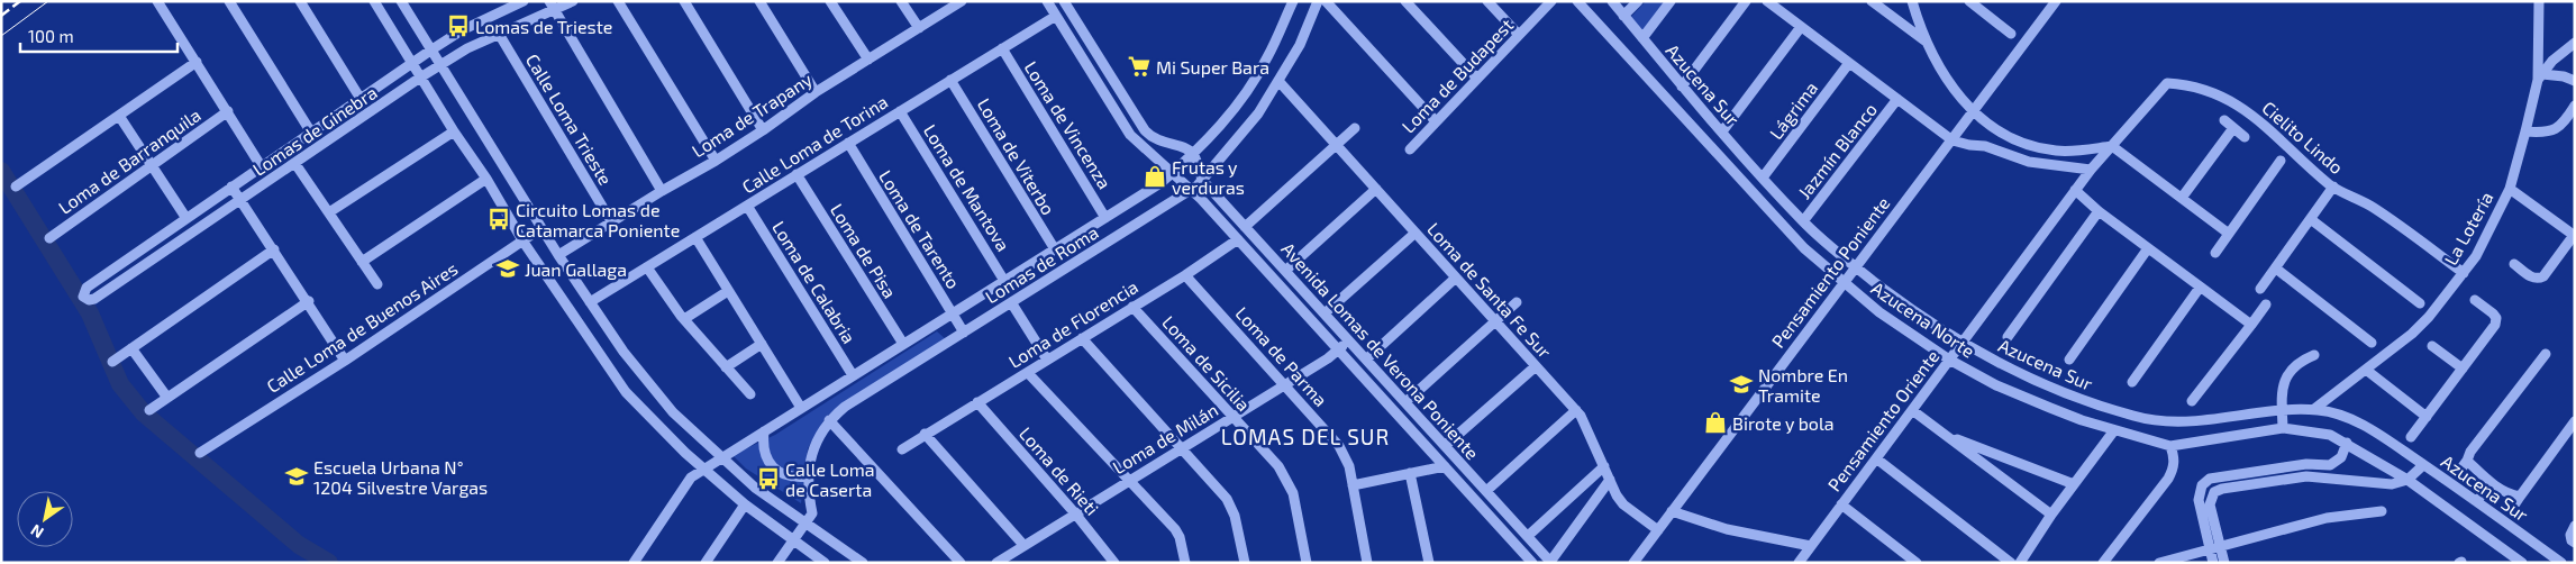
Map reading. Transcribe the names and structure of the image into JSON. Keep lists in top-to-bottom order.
{
  "streets": {
    "street": [
      "Loma de Budapest",
      "Azucena Sur",
      "Lágrima",
      "Loma de Trapany",
      "Calle Loma Trieste",
      "Loma de Vincenza",
      "Lomas de Ginebra",
      "Cielito Lindo",
      "Calle Loma de Torina",
      "Jazmín Blanco",
      "Loma de Viterbo",
      "Loma de Barranquila",
      "Loma de Mantova",
      "La Lotería",
      "Loma de Tarento",
      "Loma de Pisa",
      "Lomas de Roma",
      "Pensamiento Poniente",
      "Loma de Calabria",
      "Loma de Santa Fe Sur",
      "Azucena Norte",
      "Loma de Florencia",
      "Calle Loma de Buenos Aires",
      "Avenida Lomas de Verona Poniente",
      "Loma de Parma",
      "Loma de Sicilia",
      "Pensamiento Oriente",
      "Loma de Milán",
      "Loma de Rieti"
    ]
  },
  "crossings": [
    ["Azucena Sur", "Lágrima"],
    ["Azucena Sur", "Jazmín Blanco"],
    ["Azucena Sur", "La Lotería"],
    ["Azucena Sur", "Pensamiento Poniente"],
    ["Azucena Sur", "Pensamiento Oriente"],
    ["Loma de Trapany", "Calle Loma Trieste"],
    ["Calle Loma Trieste", "Lomas de Ginebra"],
    ["Loma de Vincenza", "Calle Loma de Torina"],
    ["Loma de Vincenza", "Lomas de Roma"],
    ["Cielito Lindo", "La Lotería"],
    ["Cielito Lindo", "Pensamiento Oriente"],
    ["Calle Loma de Torina", "Loma de Viterbo"],
    ["Calle Loma de Torina", "Loma de Mantova"],
    ["Calle Loma de Torina", "Loma de Tarento"],
    ["Calle Loma de Torina", "Loma de Pisa"],
    ["Calle Loma de Torina", "Loma de Calabria"],
    ["Calle Loma de Torina", "Avenida Lomas de Verona Poniente"],
    ["Loma de Viterbo", "Lomas de Roma"],
    ["Loma de Mantova", "Lomas de Roma"],
    ["Loma de Tarento", "Lomas de Roma"],
    ["Loma de Pisa", "Lomas de Roma"],
    ["Lomas de Roma", "Loma de Calabria"],
    ["Lomas de Roma", "Loma de Santa Fe Sur"],
    ["Lomas de Roma", "Avenida Lomas de Verona Poniente"],
    ["Pensamiento Poniente", "Loma de Santa Fe Sur"],
    ["Pensamiento Poniente", "Azucena Norte"],
    ["Azucena Norte", "Pensamiento Oriente"],
    ["Loma de Florencia", "Avenida Lomas de Verona Poniente"],
    ["Loma de Florencia", "Loma de Parma"],
    ["Loma de Florencia", "Loma de Sicilia"],
    ["Loma de Florencia", "Loma de Rieti"],
    ["Avenida Lomas de Verona Poniente", "Loma de Milán"],
    ["Loma de Parma", "Loma de Milán"],
    ["Loma de Sicilia", "Loma de Milán"],
    ["Loma de Milán", "Loma de Rieti"]
  ],
  "districts": ["LOMAS DEL SUR"],
  "places": {
    "bus stop": ["Lomas de Trieste", "Circuito Lomas de Catamarca Poniente", "Calle Loma de Caserta"],
    "supermarket": ["Mi Super Bara"],
    "shop": ["Frutas y verduras", "Birote y bola"],
    "school or university": ["Juan Gallaga", "Nombre En Tramite", "Escuela Urbana N° 1204 Silvestre Vargas"]
  },
  "scale_bar": "100 m",
  "north": "bottom left"
}
